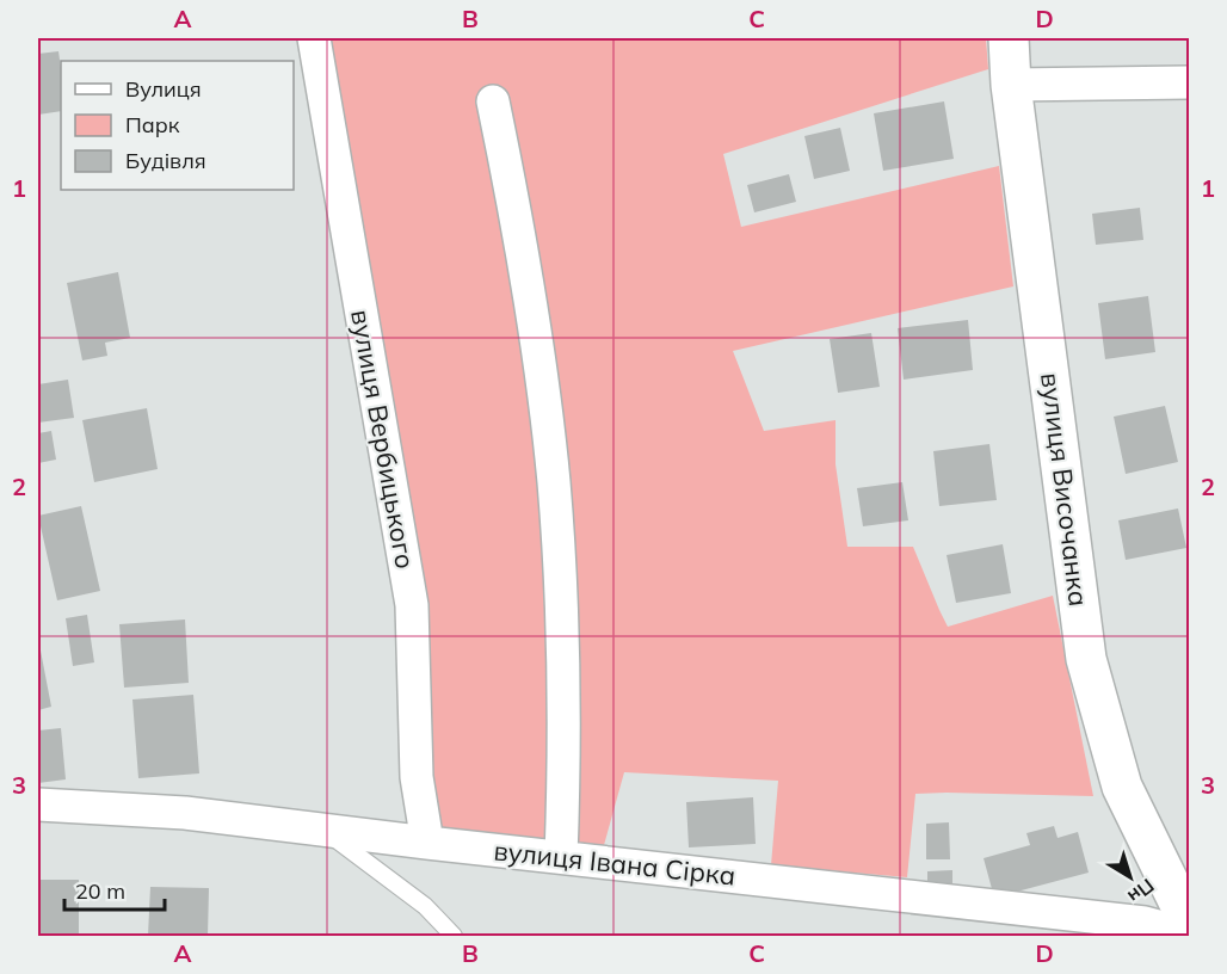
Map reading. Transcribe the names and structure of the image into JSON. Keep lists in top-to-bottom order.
{
  "streets": {
    "street": ["вулиця Вербицького", "вулиця Височанка", "вулиця Івана Сірка"]
  },
  "crossings": [
    ["вулиця Вербицького", "вулиця Івана Сірка"]
  ],
  "legend": ["Вулиця", "Парк", "Будівля"],
  "scale_bar": "20 m",
  "north": "bottom right",
  "grid": {
    "columns": [
      "A",
      "B",
      "C",
      "D"
    ],
    "rows": ["1", "2", "3"]
  }
}
